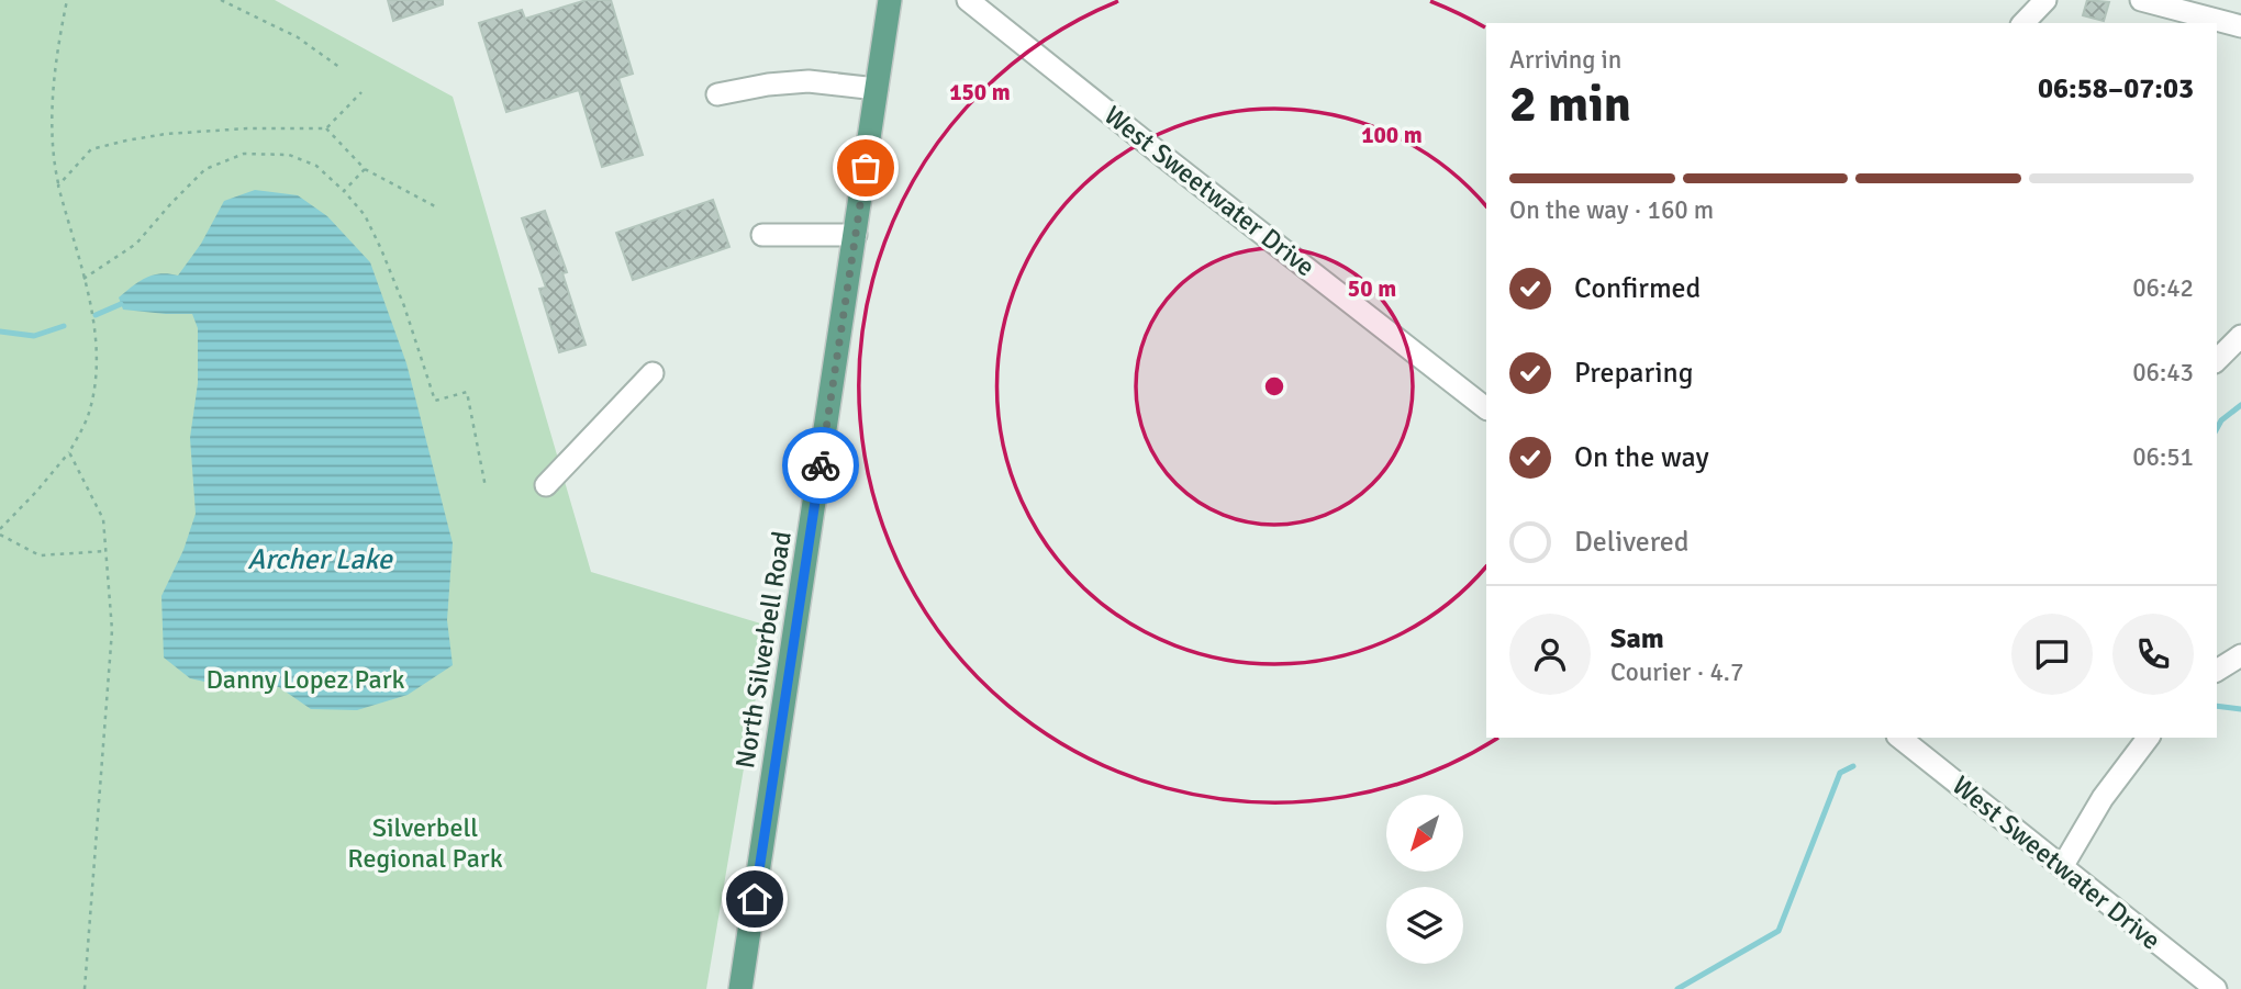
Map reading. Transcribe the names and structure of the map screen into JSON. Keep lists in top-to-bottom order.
{
  "streets": {
    "main road": ["North Silverbell Road"],
    "street": ["West Sweetwater Drive"]
  },
  "water": ["Archer Lake"],
  "parks": ["Danny Lopez Park", "Silverbell Regional Park"],
  "north": "bottom left",
  "page": {
    "heading": ["2 min", "Arriving in", "06:58–07:03"],
    "panel": ["Sam", "Courier · 4.7"],
    "bar": "On the way · 160 m",
    "list": [
      ["Confirmed", "06:42"],
      ["Preparing", "06:43"],
      ["On the way", "06:51"],
      "Delivered"
    ]
  },
  "rings": ["150 m", "100 m", "50 m"]
}
